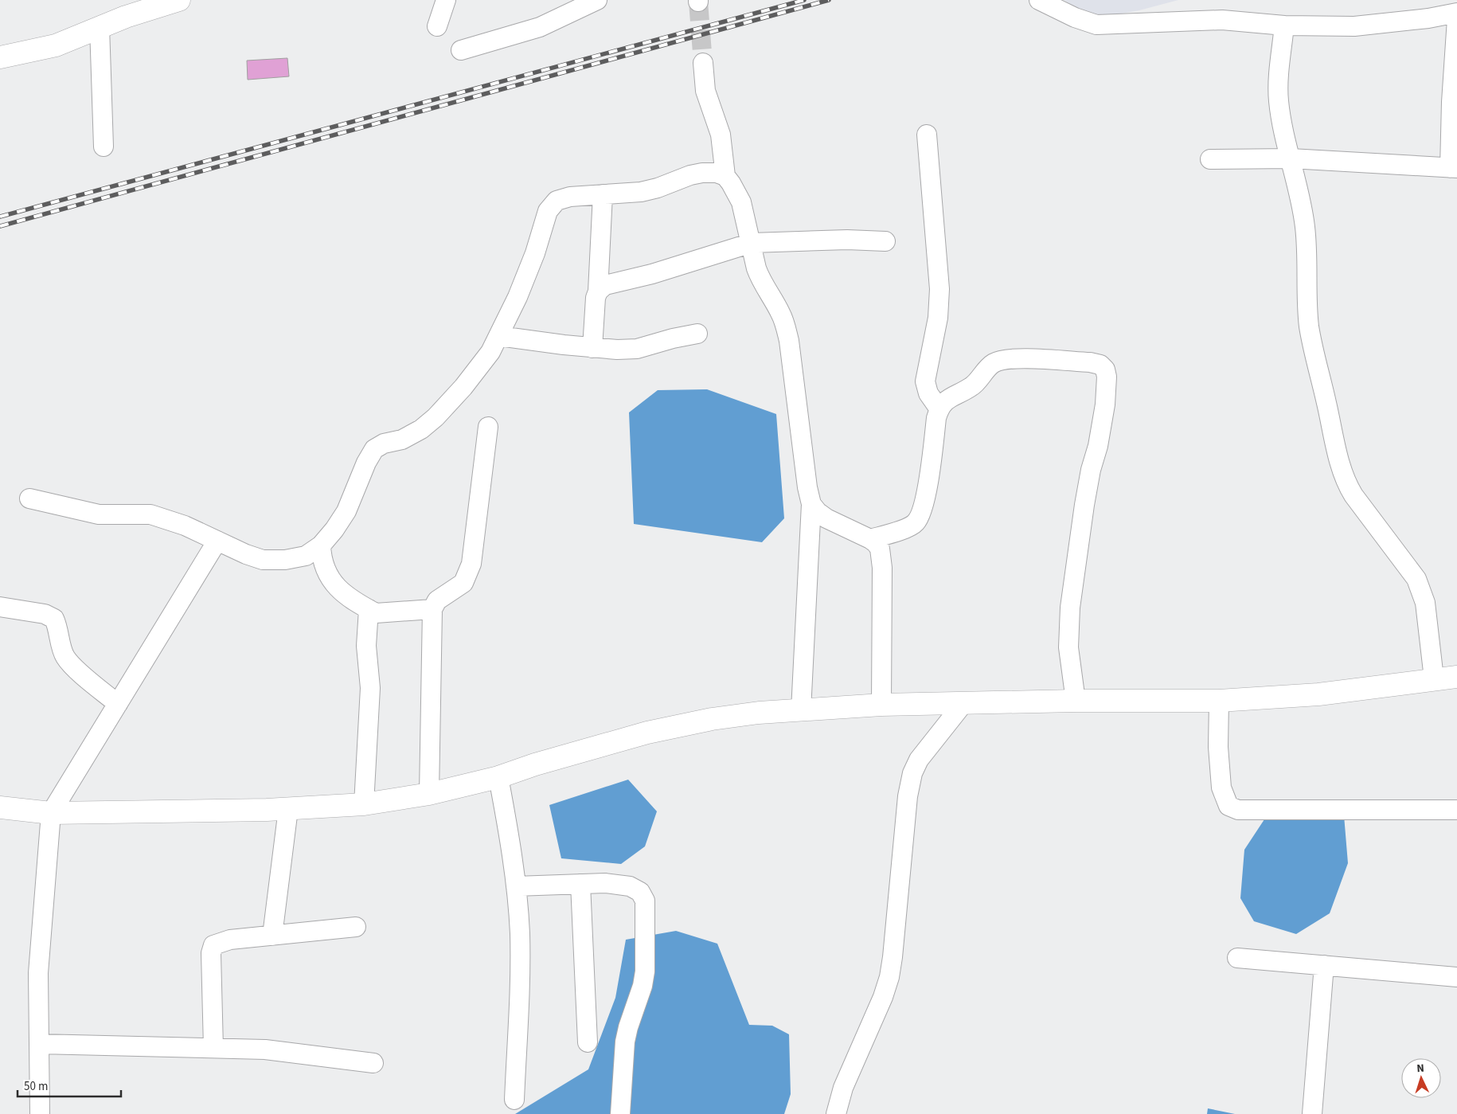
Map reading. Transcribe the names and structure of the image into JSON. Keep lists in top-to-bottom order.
{
  "scale_bar": "50 m",
  "north": "top"
}
